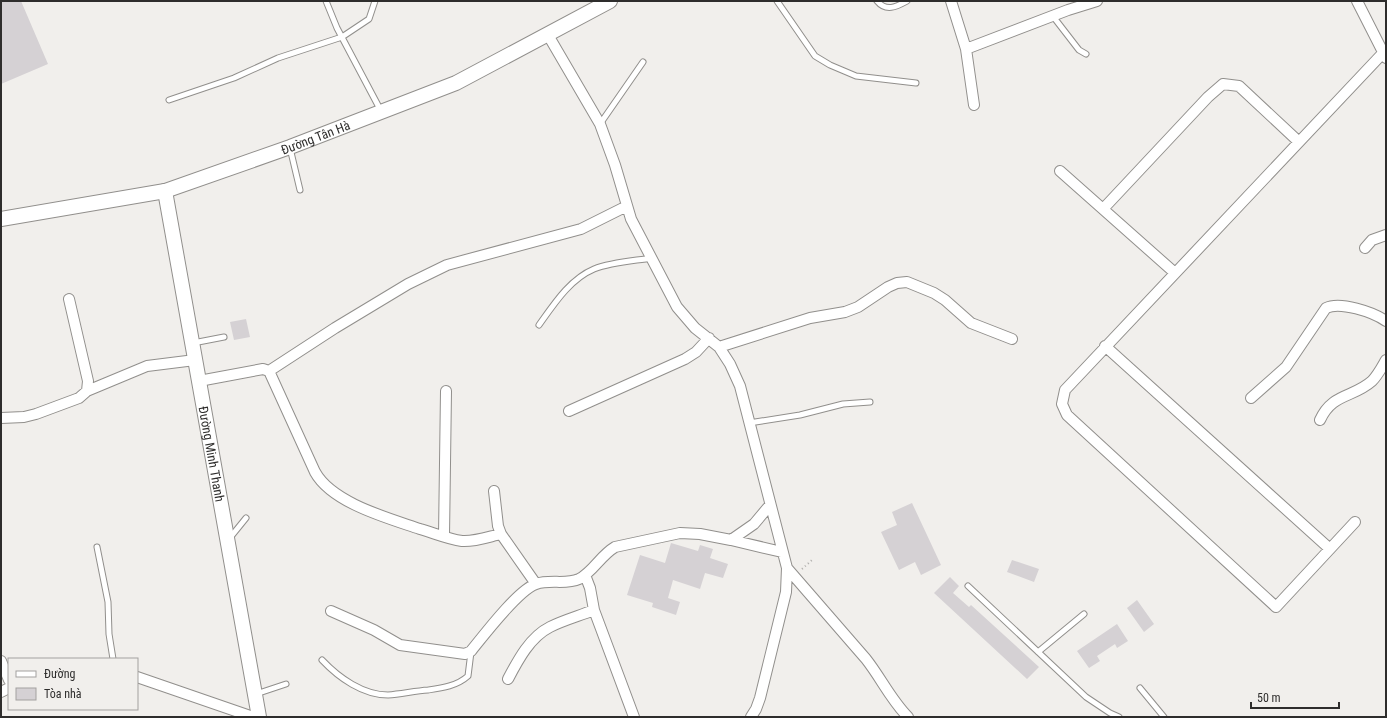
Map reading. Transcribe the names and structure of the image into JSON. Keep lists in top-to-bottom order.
{
  "streets": {
    "main road": ["Đường Tân Hà", "Đường Minh Thanh"]
  },
  "crossings": [
    ["Đường Tân Hà", "Đường Minh Thanh"]
  ],
  "legend": ["Đường", "Tòa nhà"],
  "scale_bar": "50 m"
}
